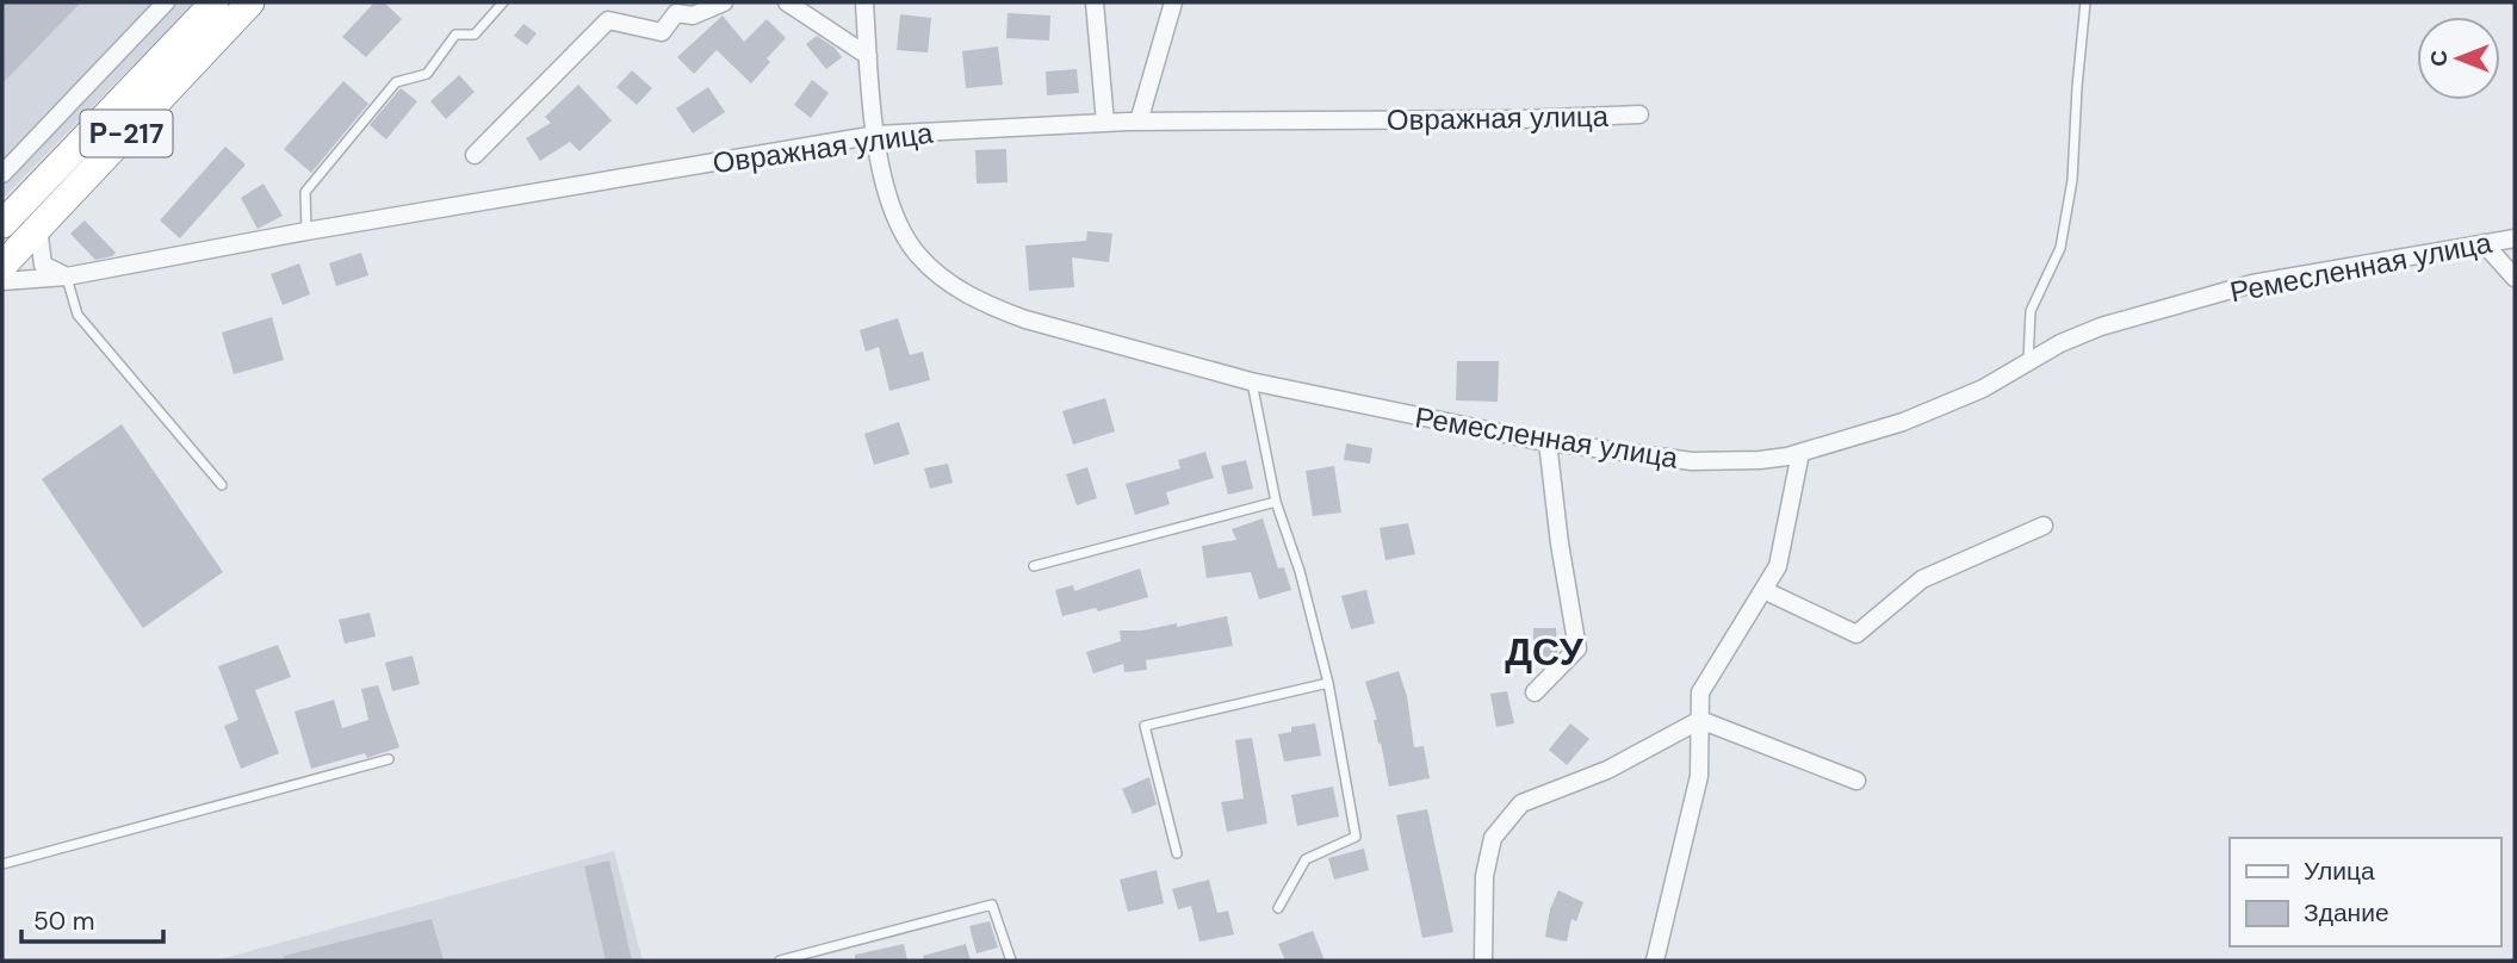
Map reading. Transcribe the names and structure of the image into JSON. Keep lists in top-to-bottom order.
{
  "streets": {
    "highway": ["Р-217"],
    "street": ["Овражная улица", "Ремесленная улица"]
  },
  "crossings": [
    ["Овражная улица", "Ремесленная улица"]
  ],
  "districts": ["ДСУ"],
  "legend": ["Улица", "Здание"],
  "scale_bar": "50 m",
  "north": "left"
}
